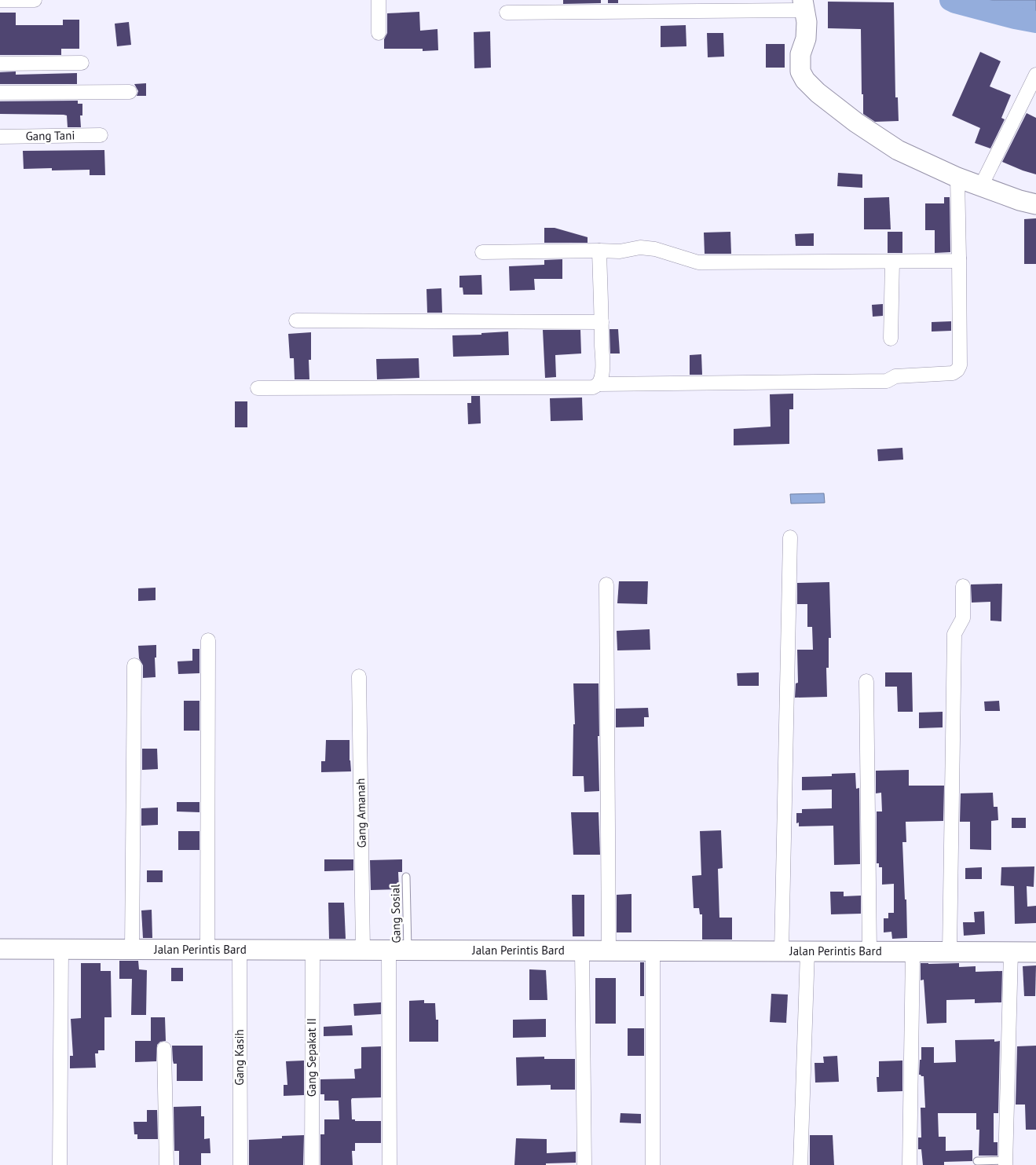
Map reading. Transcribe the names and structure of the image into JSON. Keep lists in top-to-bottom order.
{
  "streets": {
    "street": [
      "Gang Tani",
      "Gang Amanah",
      "Jalan Perintis Bard",
      "Gang Kasih",
      "Gang Sepakat II"
    ],
    "lane": ["Gang Sosial"]
  },
  "crossings": [
    ["Gang Amanah", "Jalan Perintis Bard"],
    ["Gang Sosial", "Jalan Perintis Bard"],
    ["Jalan Perintis Bard", "Gang Kasih"],
    ["Jalan Perintis Bard", "Gang Sepakat II"]
  ]
}
